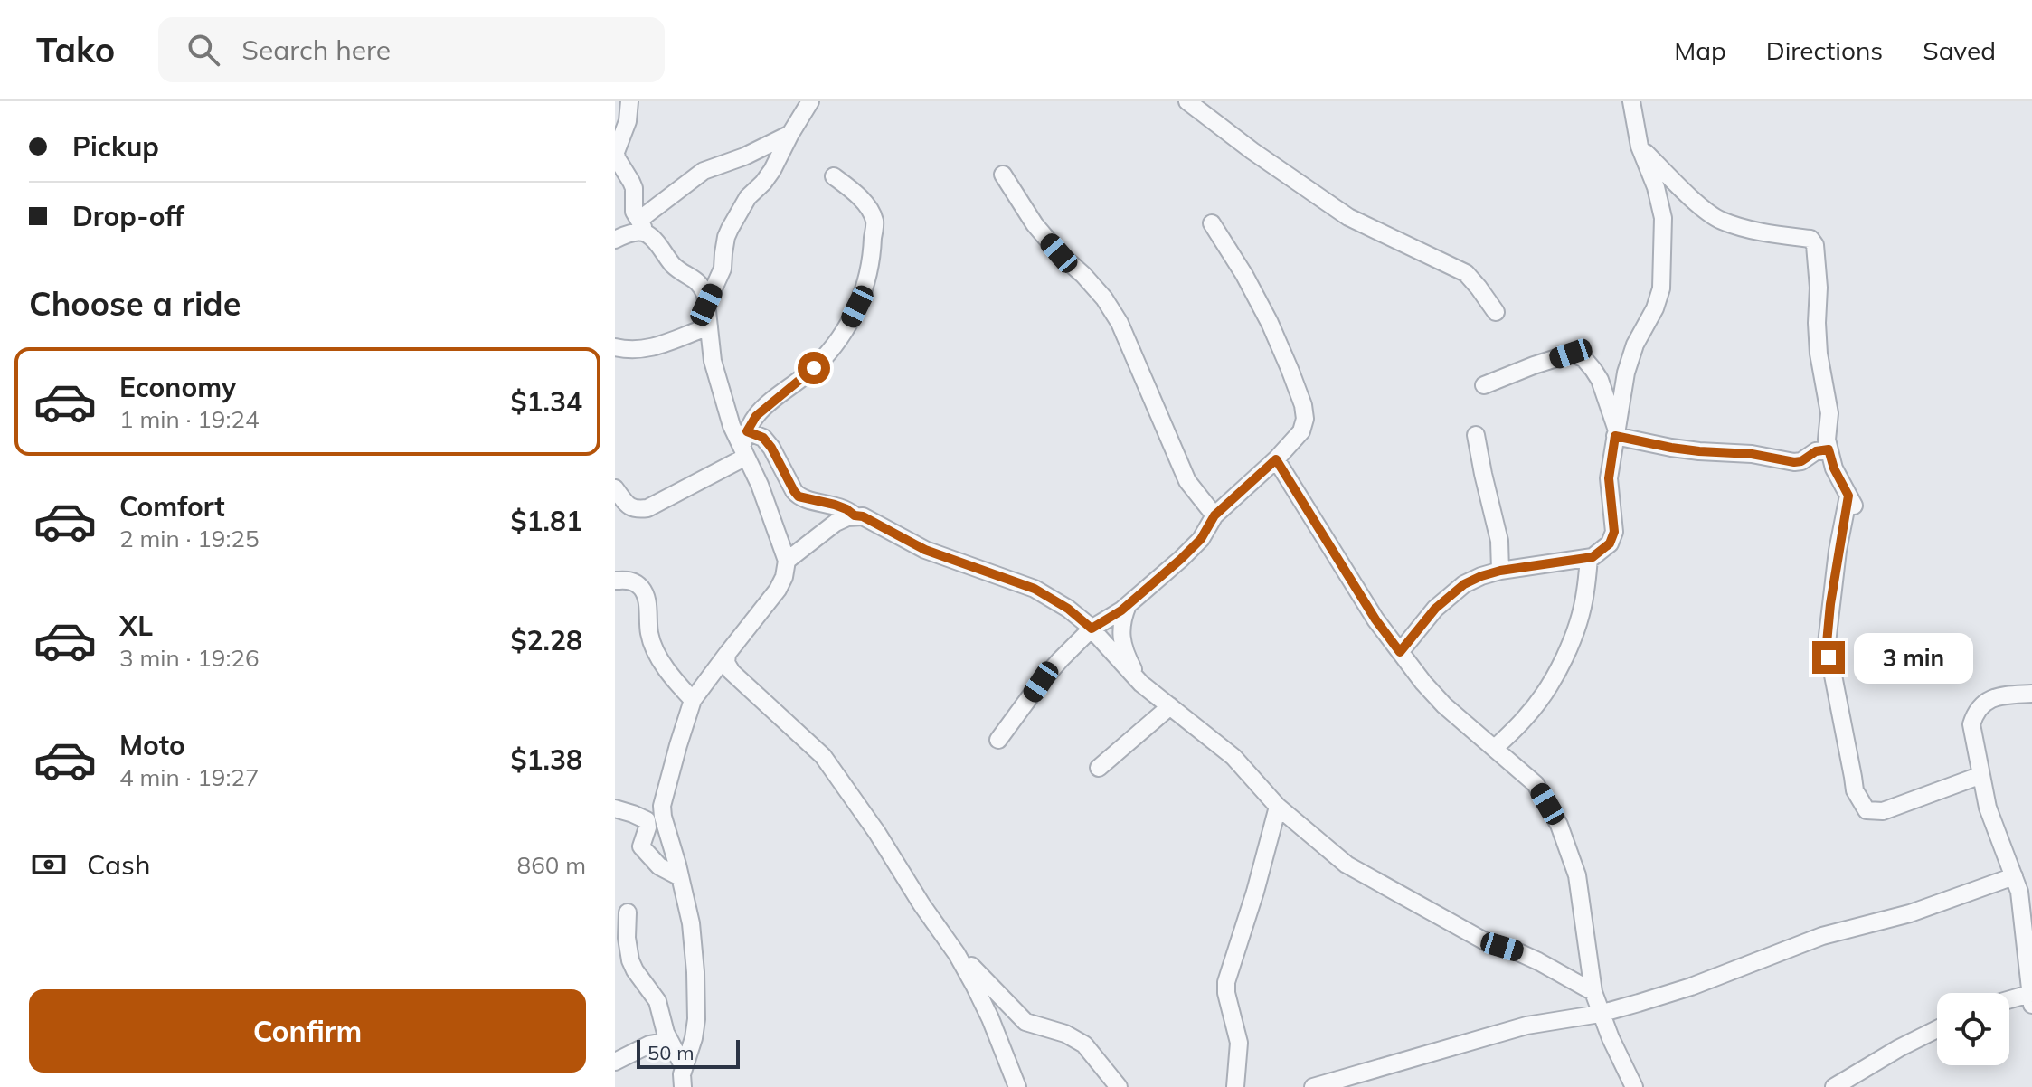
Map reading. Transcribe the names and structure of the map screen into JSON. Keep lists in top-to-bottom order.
{
  "scale_bar": "50 m",
  "page": {
    "header": "Tako",
    "search": "Search here",
    "nav": ["Map", "Directions", "Saved"],
    "banner": ["Pickup", "Drop-off"],
    "heading": "Choose a ride",
    "list": [
      {
        "name": "Economy",
        "note": "1 min · 19:24",
        "value": "$1.34"
      },
      {
        "name": "Comfort",
        "note": "2 min · 19:25",
        "value": "$1.81"
      },
      {
        "name": "XL",
        "note": "3 min · 19:26",
        "value": "$2.28"
      },
      {
        "name": "Moto",
        "note": "4 min · 19:27",
        "value": "$1.38"
      }
    ],
    "bubble": "3 min",
    "pay": ["Cash", "860 m"],
    "buttons": "Confirm",
    "scale": "50 m"
  }
}
